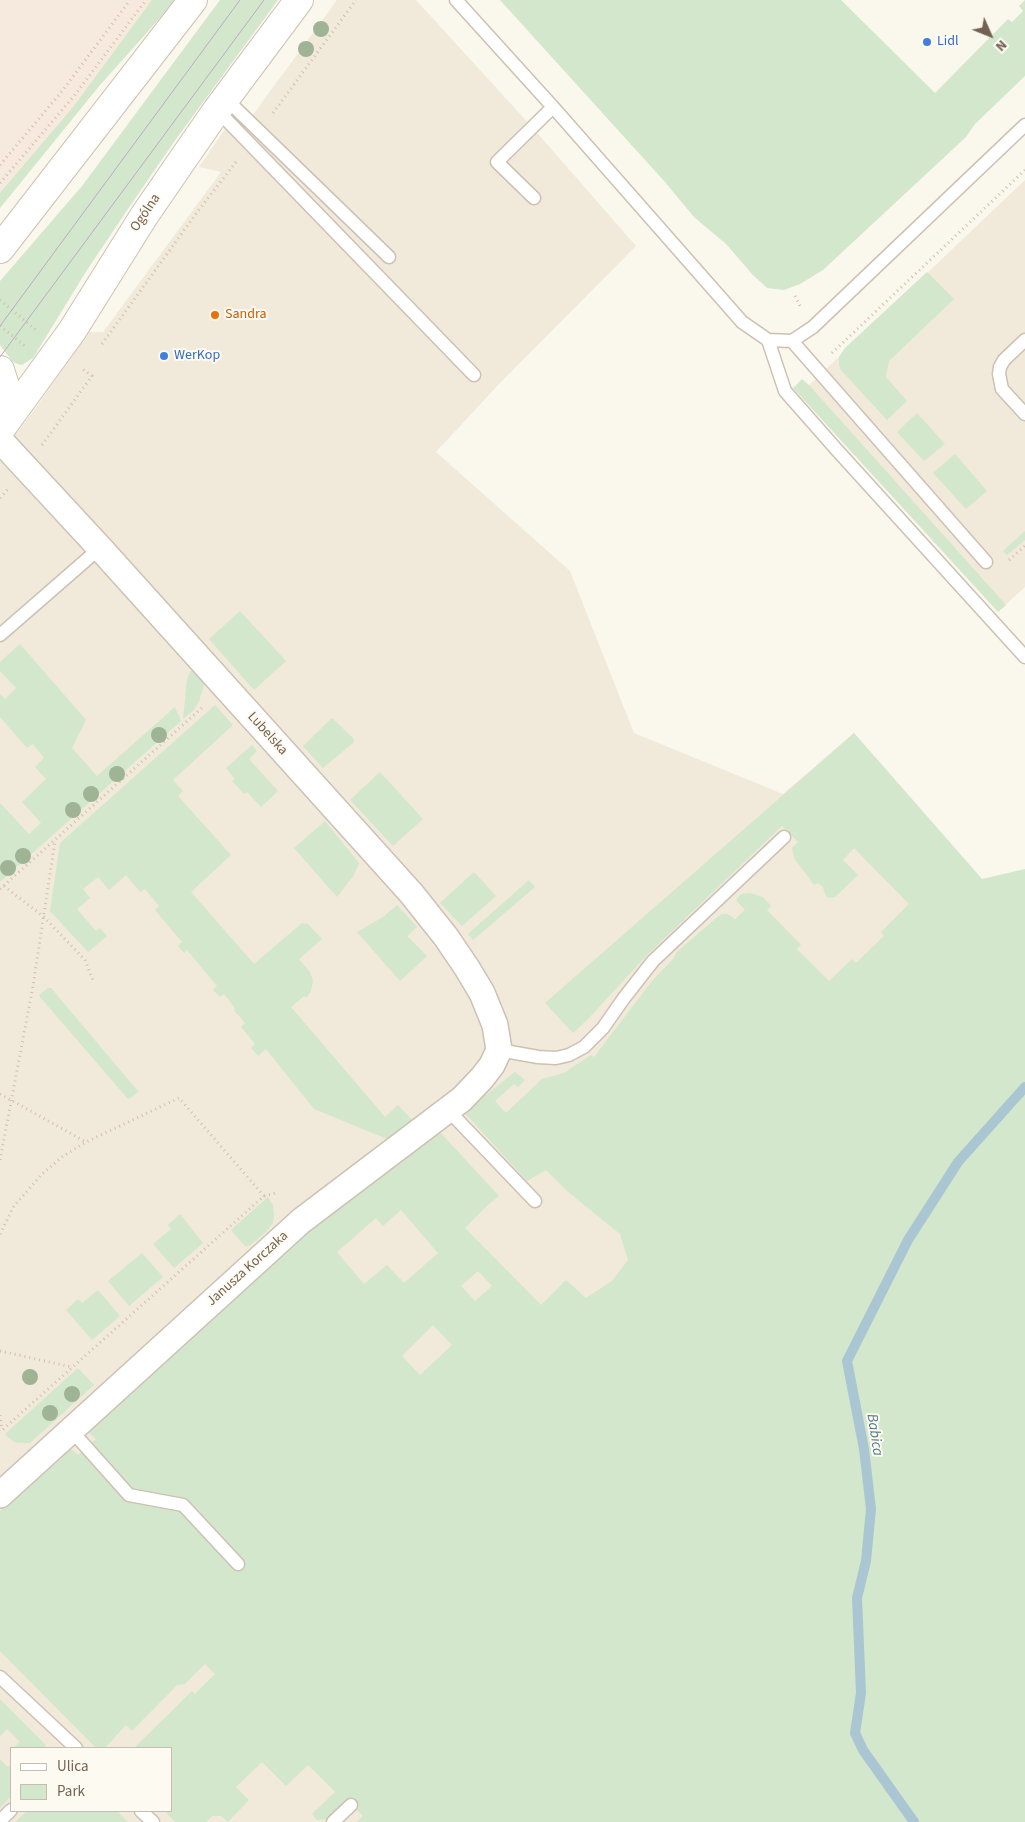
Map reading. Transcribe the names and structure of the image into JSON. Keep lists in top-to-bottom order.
{
  "streets": {
    "street": ["Ogólna", "Lubelska", "Janusza Korczaka"]
  },
  "crossings": [
    ["Lubelska", "Janusza Korczaka"]
  ],
  "water": ["Babica"],
  "places": ["Lidl", "Sandra", "WerKop"],
  "legend": ["Ulica", "Park"],
  "north": "bottom right"
}
